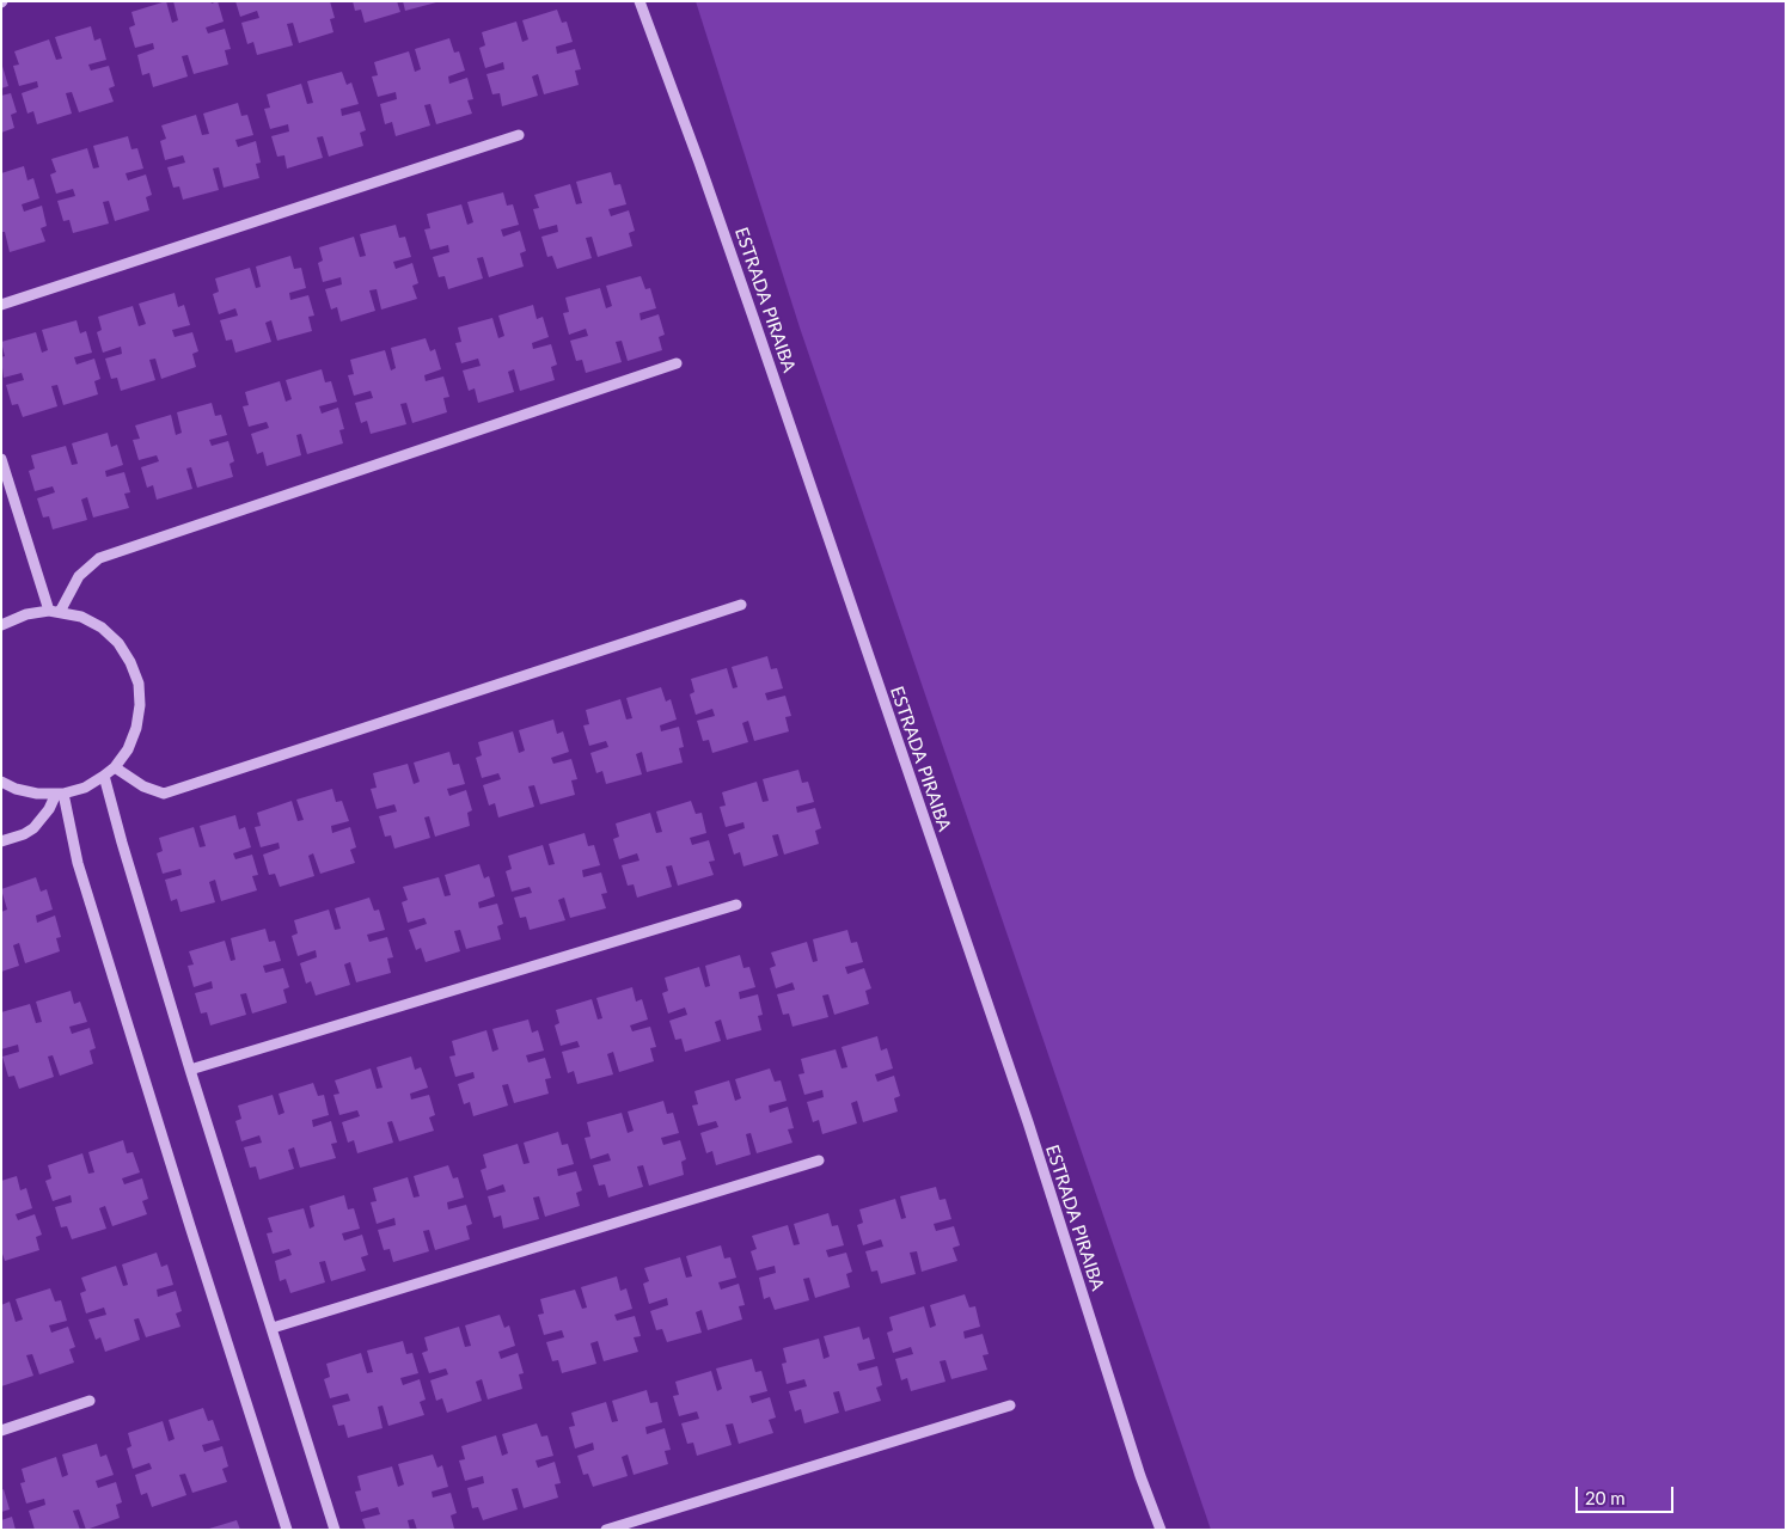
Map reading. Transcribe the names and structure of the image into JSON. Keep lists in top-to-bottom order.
{
  "streets": {
    "street": ["ESTRADA PIRAIBA"]
  },
  "scale_bar": "20 m"
}
